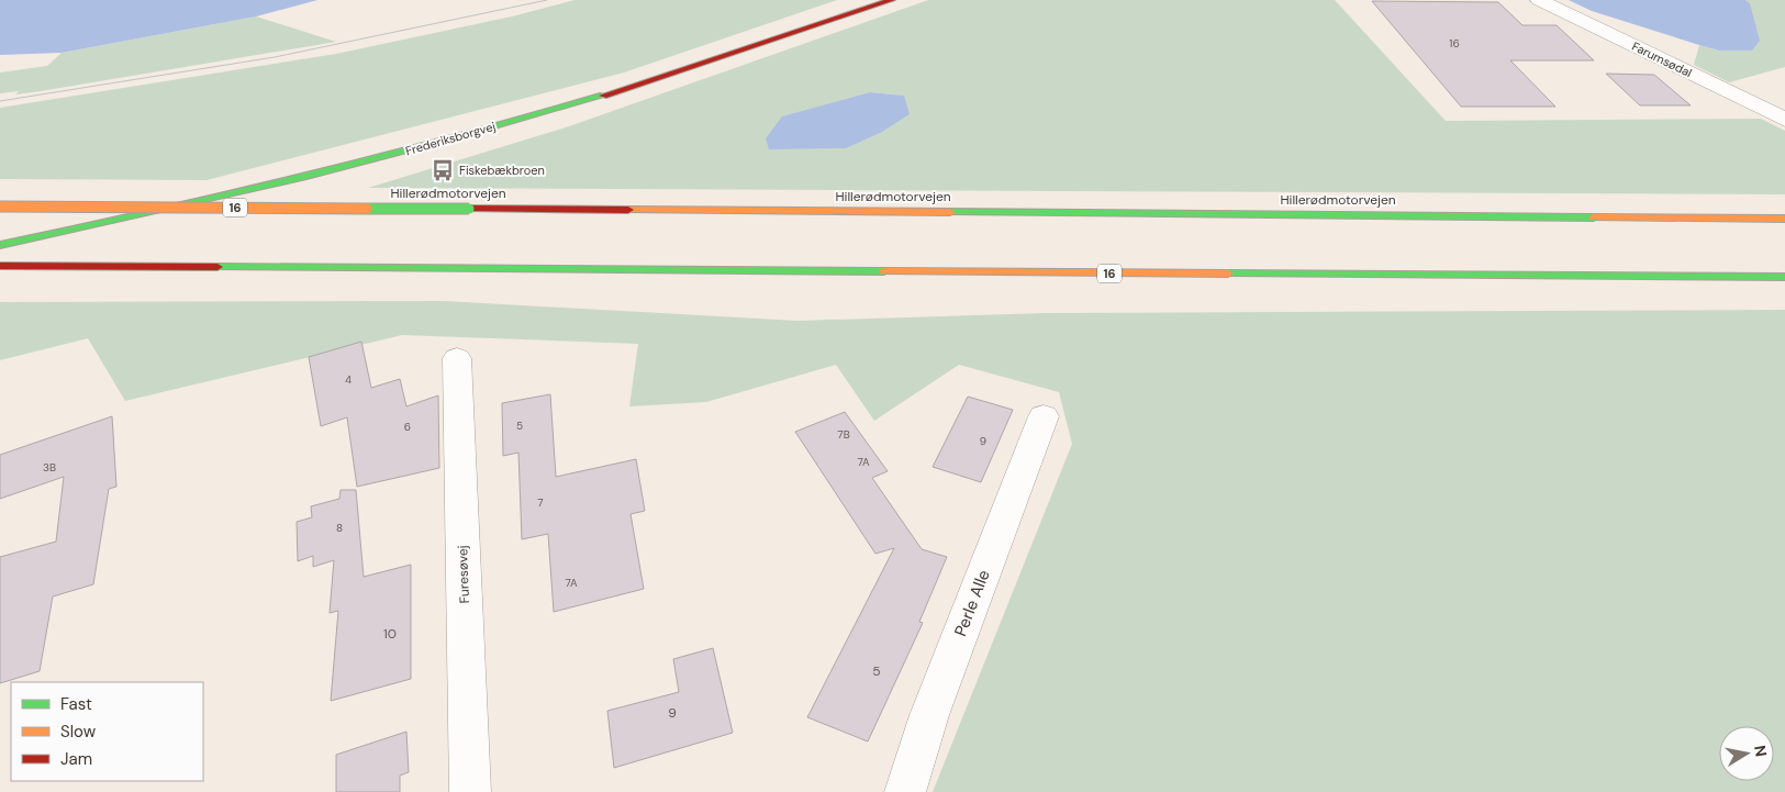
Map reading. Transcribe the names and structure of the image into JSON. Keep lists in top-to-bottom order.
{
  "streets": {
    "main road": ["Frederiksborgvej", "Hillerødmotorvejen", "16"],
    "street": ["Farumsødal", "Furesøvej", "Perle Alle"]
  },
  "places": {
    "bus stop": ["Fiskebækbroen"]
  },
  "house_numbers": [
    "16",
    "4",
    "5",
    "6",
    "7B",
    "9",
    "7A",
    "3B",
    "7",
    "8",
    "7A",
    "10",
    "5",
    "9"
  ],
  "legend": ["Fast", "Slow", "Jam"],
  "north": "right"
}
